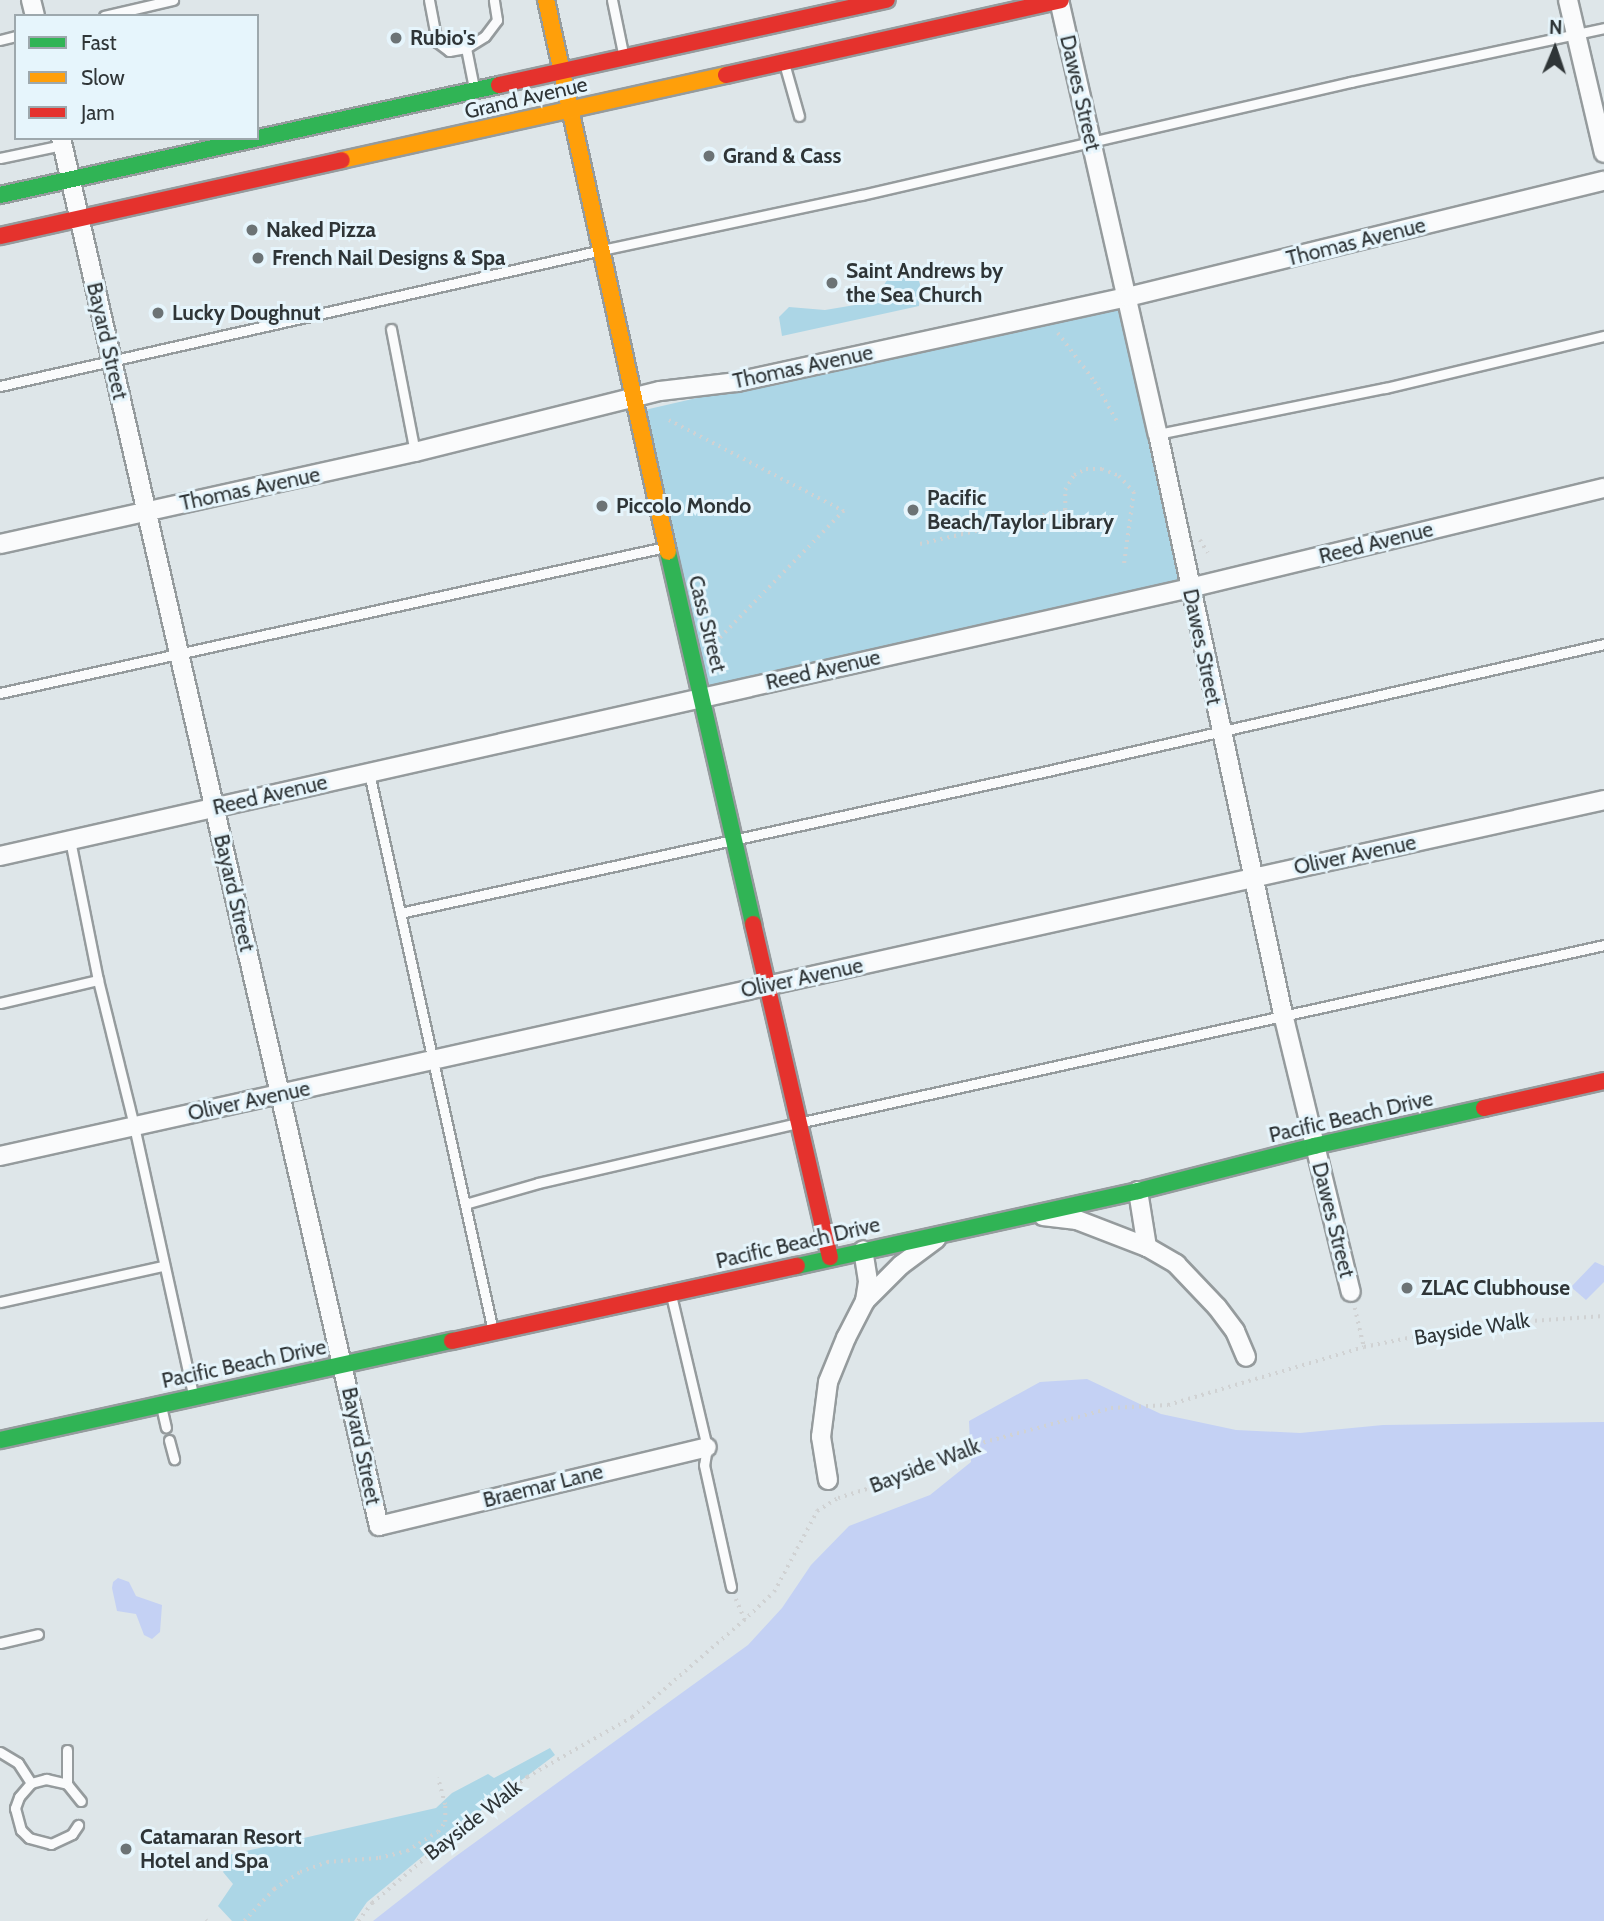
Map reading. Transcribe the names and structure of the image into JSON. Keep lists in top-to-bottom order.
{
  "streets": {
    "street": [
      "Dawes Street",
      "Grand Avenue",
      "Thomas Avenue",
      "Bayard Street",
      "Reed Avenue",
      "Cass Street",
      "Oliver Avenue",
      "Pacific Beach Drive",
      "Braemar Lane"
    ],
    "path": ["Bayside Walk"]
  },
  "crossings": [
    ["Dawes Street", "Grand Avenue"],
    ["Dawes Street", "Thomas Avenue"],
    ["Dawes Street", "Reed Avenue"],
    ["Dawes Street", "Oliver Avenue"],
    ["Dawes Street", "Pacific Beach Drive"],
    ["Grand Avenue", "Bayard Street"],
    ["Grand Avenue", "Cass Street"],
    ["Thomas Avenue", "Bayard Street"],
    ["Thomas Avenue", "Cass Street"],
    ["Bayard Street", "Reed Avenue"],
    ["Bayard Street", "Oliver Avenue"],
    ["Bayard Street", "Pacific Beach Drive"],
    ["Bayard Street", "Braemar Lane"],
    ["Reed Avenue", "Cass Street"],
    ["Cass Street", "Oliver Avenue"],
    ["Cass Street", "Pacific Beach Drive"]
  ],
  "places": [
    "Rubio's",
    "Grand & Cass",
    "Naked Pizza",
    "French Nail Designs & Spa",
    "Saint Andrews by the Sea Church",
    "Lucky Doughnut",
    "Piccolo Mondo",
    "Pacific Beach/Taylor Library",
    "ZLAC Clubhouse",
    "Catamaran Resort Hotel and Spa"
  ],
  "legend": ["Fast", "Slow", "Jam"],
  "north": "top"
}
